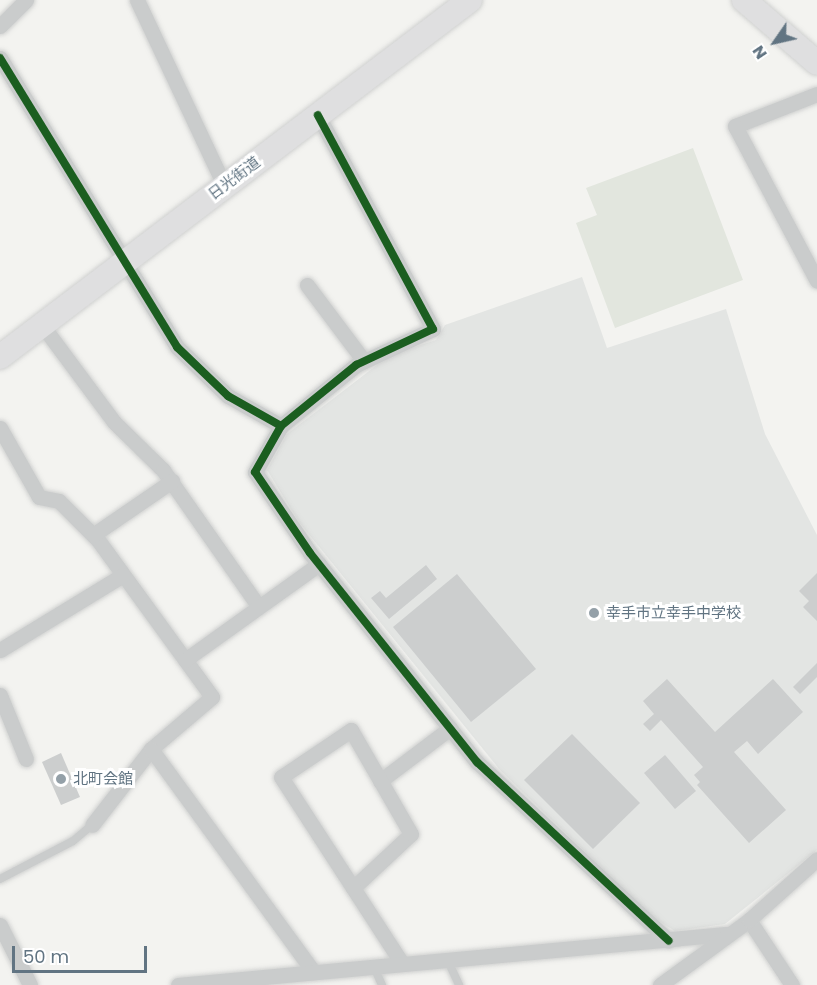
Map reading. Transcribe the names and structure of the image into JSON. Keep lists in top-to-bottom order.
{
  "streets": {
    "main road": ["日光街道"]
  },
  "places": ["幸手市立幸手中学校", "北町会館"],
  "scale_bar": "50 m",
  "north": "bottom left"
}
